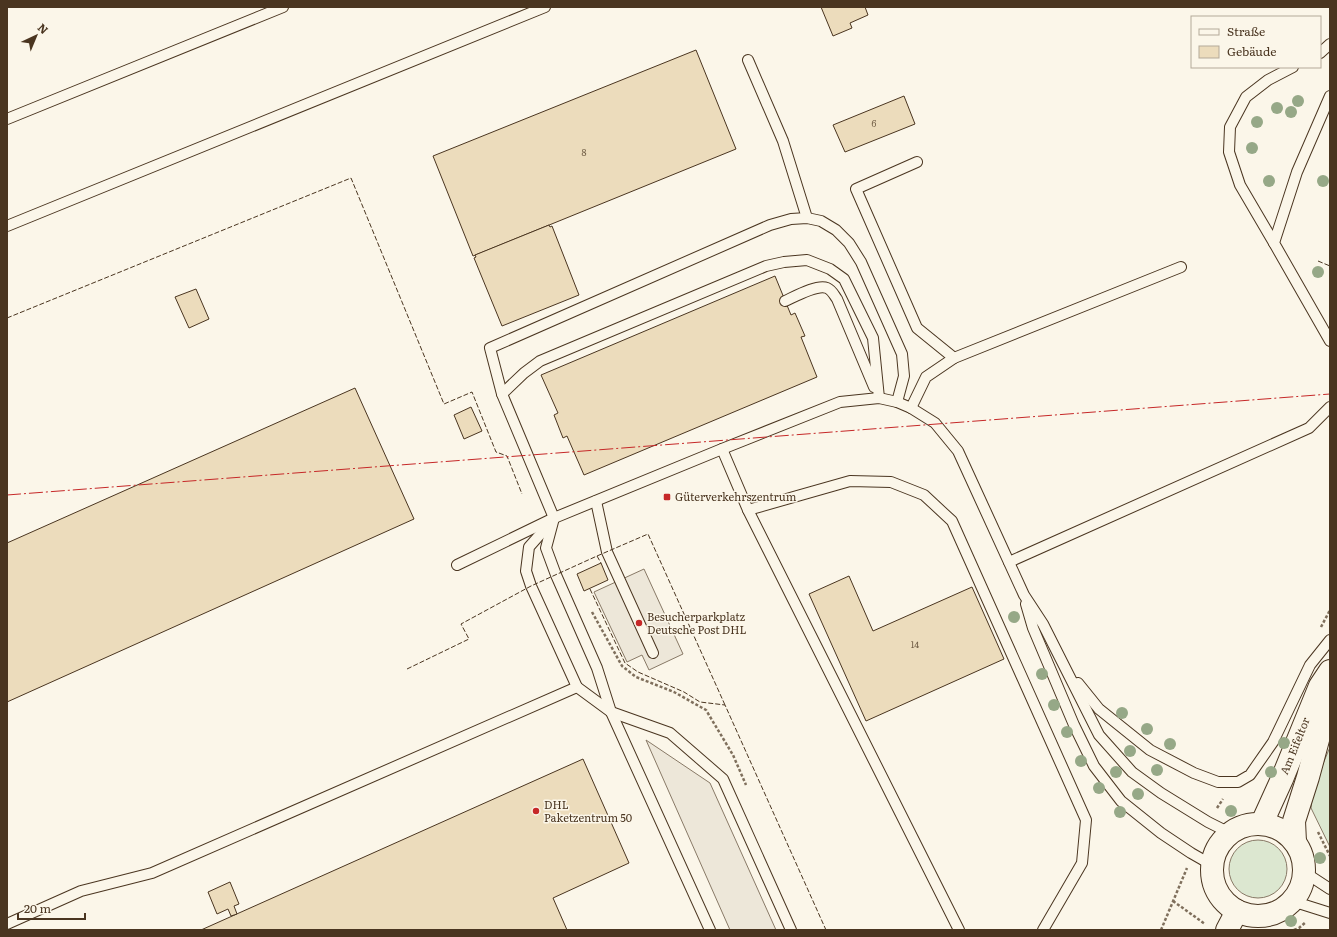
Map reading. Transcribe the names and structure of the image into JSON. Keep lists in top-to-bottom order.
{
  "streets": {
    "main road": ["Am Eifeltor"]
  },
  "places": {
    "transit": ["Güterverkehrszentrum"],
    "other": ["Besucherparkplatz Deutsche Post DHL", "DHL Paketzentrum 50"]
  },
  "house_numbers": ["6", "8", "14"],
  "legend": ["Straße", "Gebäude"],
  "scale_bar": "20 m",
  "north": "top right"
}
